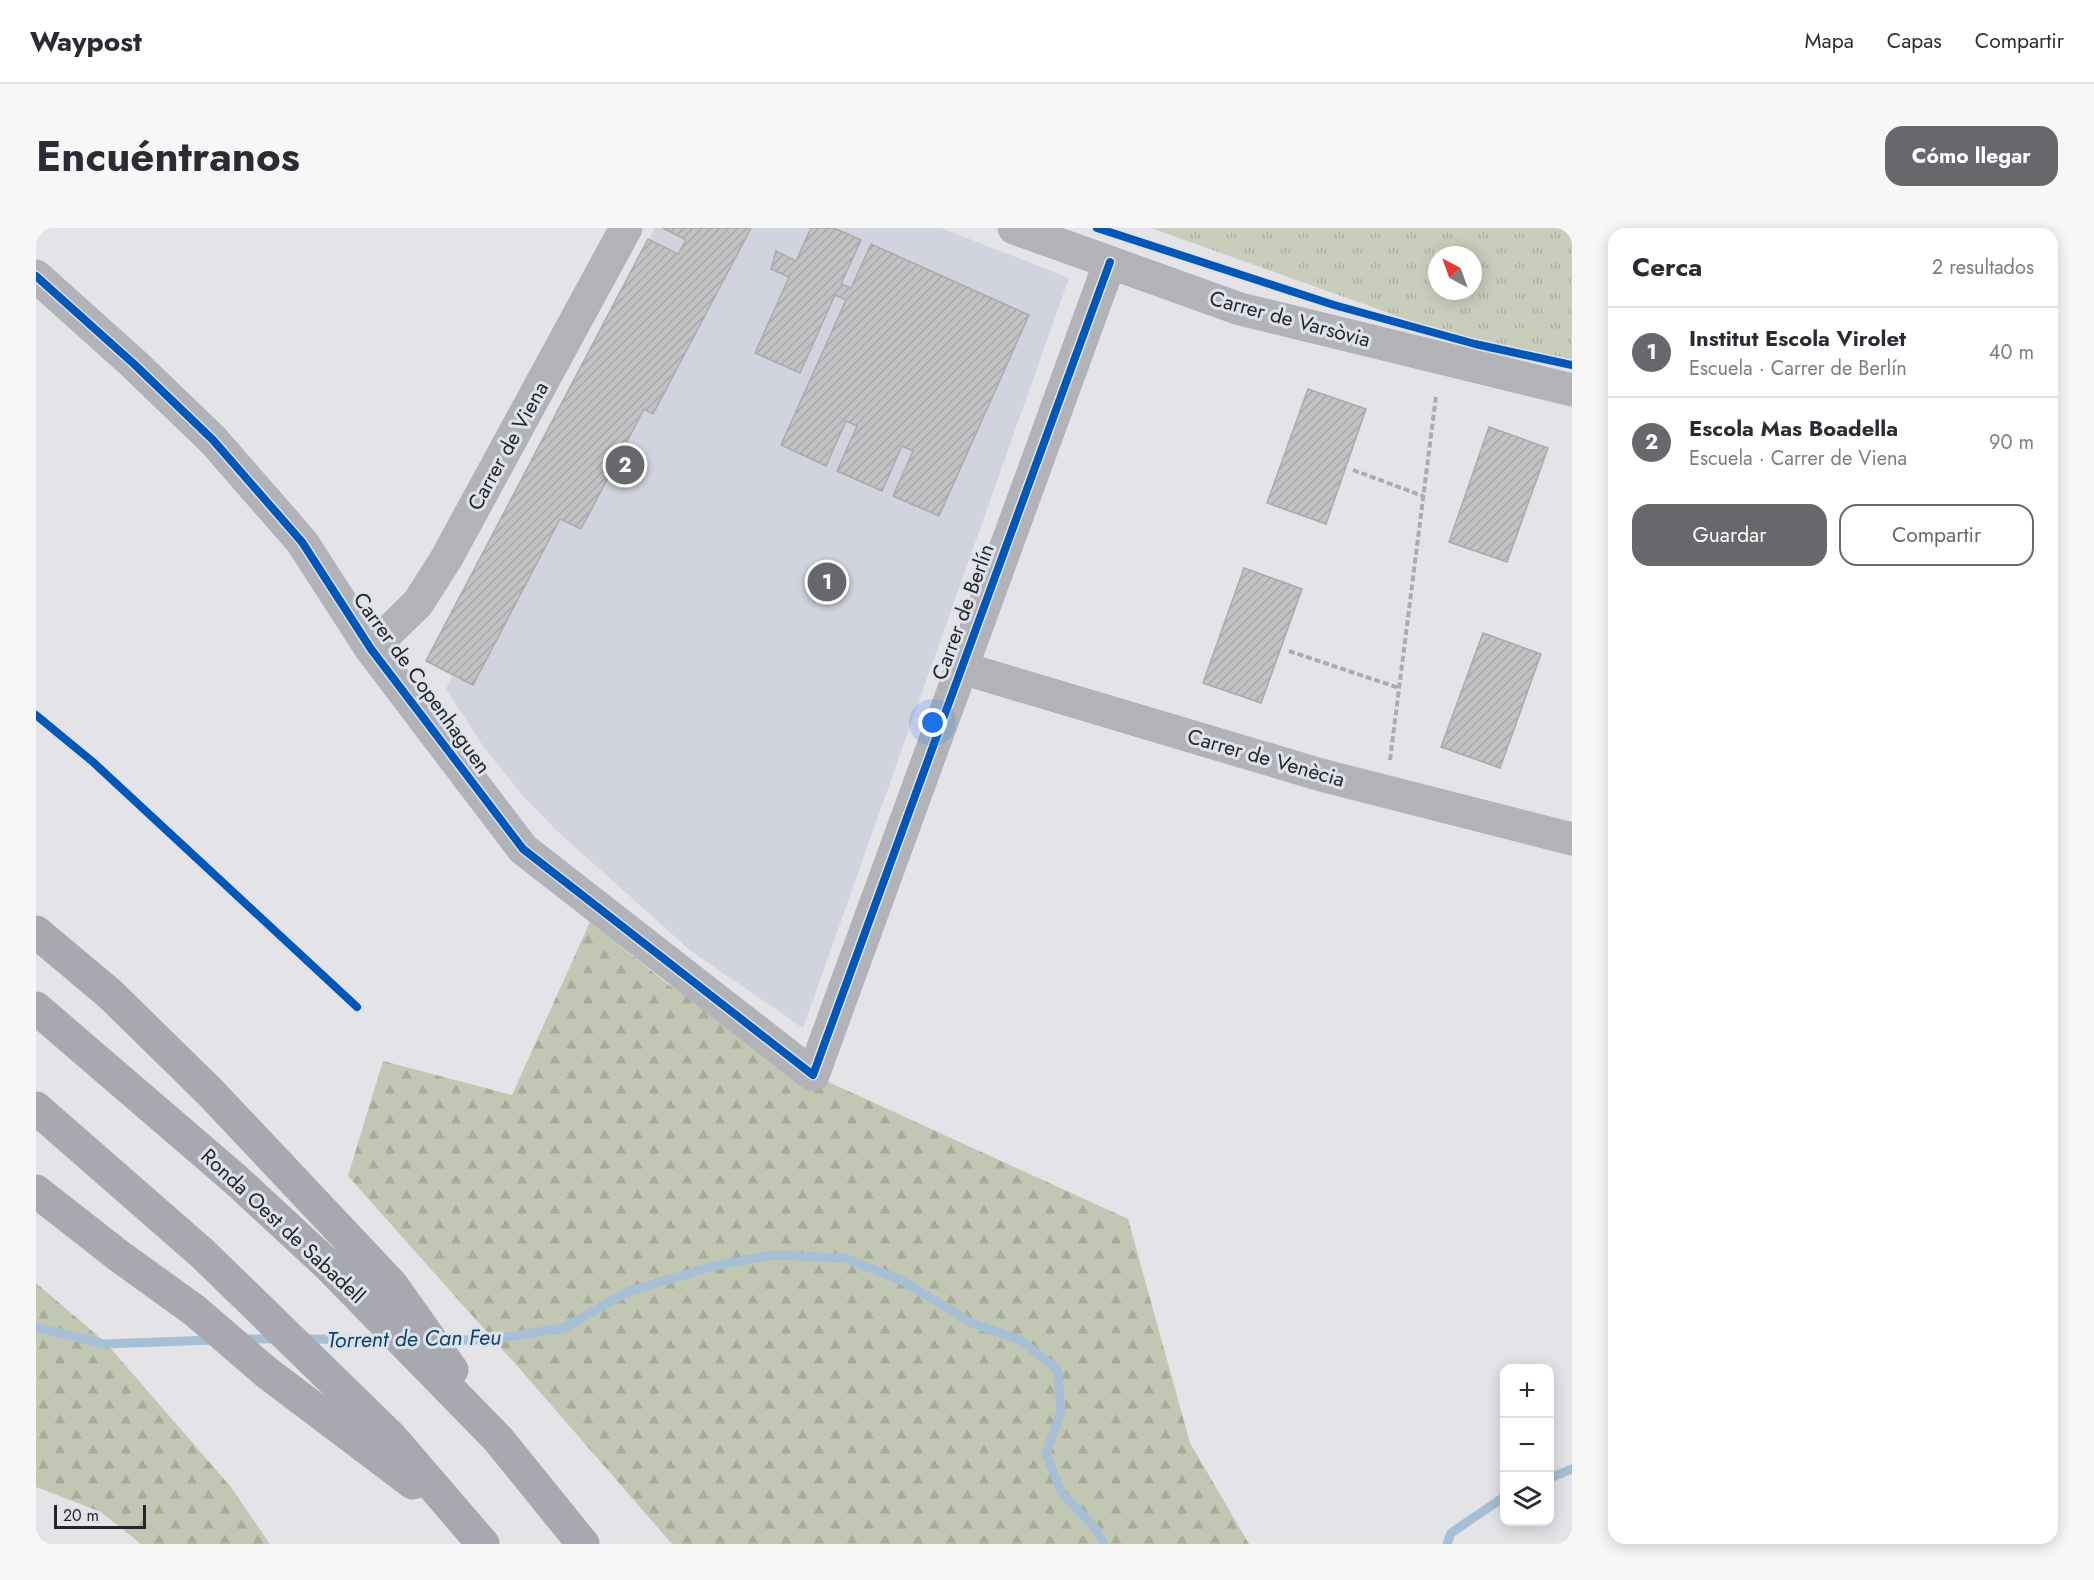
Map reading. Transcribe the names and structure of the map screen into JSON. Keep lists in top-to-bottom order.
{
  "streets": {
    "highway": ["Ronda Oest de Sabadell"],
    "street": [
      "Carrer de Varsòvia",
      "Carrer de Viena",
      "Carrer de Berlín",
      "Carrer de Copenhaguen",
      "Carrer de Venècia"
    ]
  },
  "crossings": [
    ["Carrer de Varsòvia", "Carrer de Berlín"],
    ["Carrer de Viena", "Carrer de Copenhaguen"],
    ["Carrer de Berlín", "Carrer de Copenhaguen"],
    ["Carrer de Berlín", "Carrer de Venècia"]
  ],
  "water": ["Torrent de Can Feu"],
  "scale_bar": "20 m",
  "north": "top left",
  "page": {
    "header": "Waypost",
    "nav": ["Mapa", "Capas", "Compartir"],
    "title": "Encuéntranos",
    "buttons": [
      "Cómo llegar",
      ["Guardar", "Compartir"]
    ],
    "heading": ["Cerca", "2 resultados"],
    "list": [
      {
        "mark": "1",
        "name": "Institut Escola Virolet",
        "note": "Escuela · Carrer de Berlín",
        "value": "40 m"
      },
      {
        "mark": "2",
        "name": "Escola Mas Boadella",
        "note": "Escuela · Carrer de Viena",
        "value": "90 m"
      }
    ],
    "pins": ["2", "1"],
    "map_buttons": ["+", "−"],
    "scale": "20 m"
  }
}
